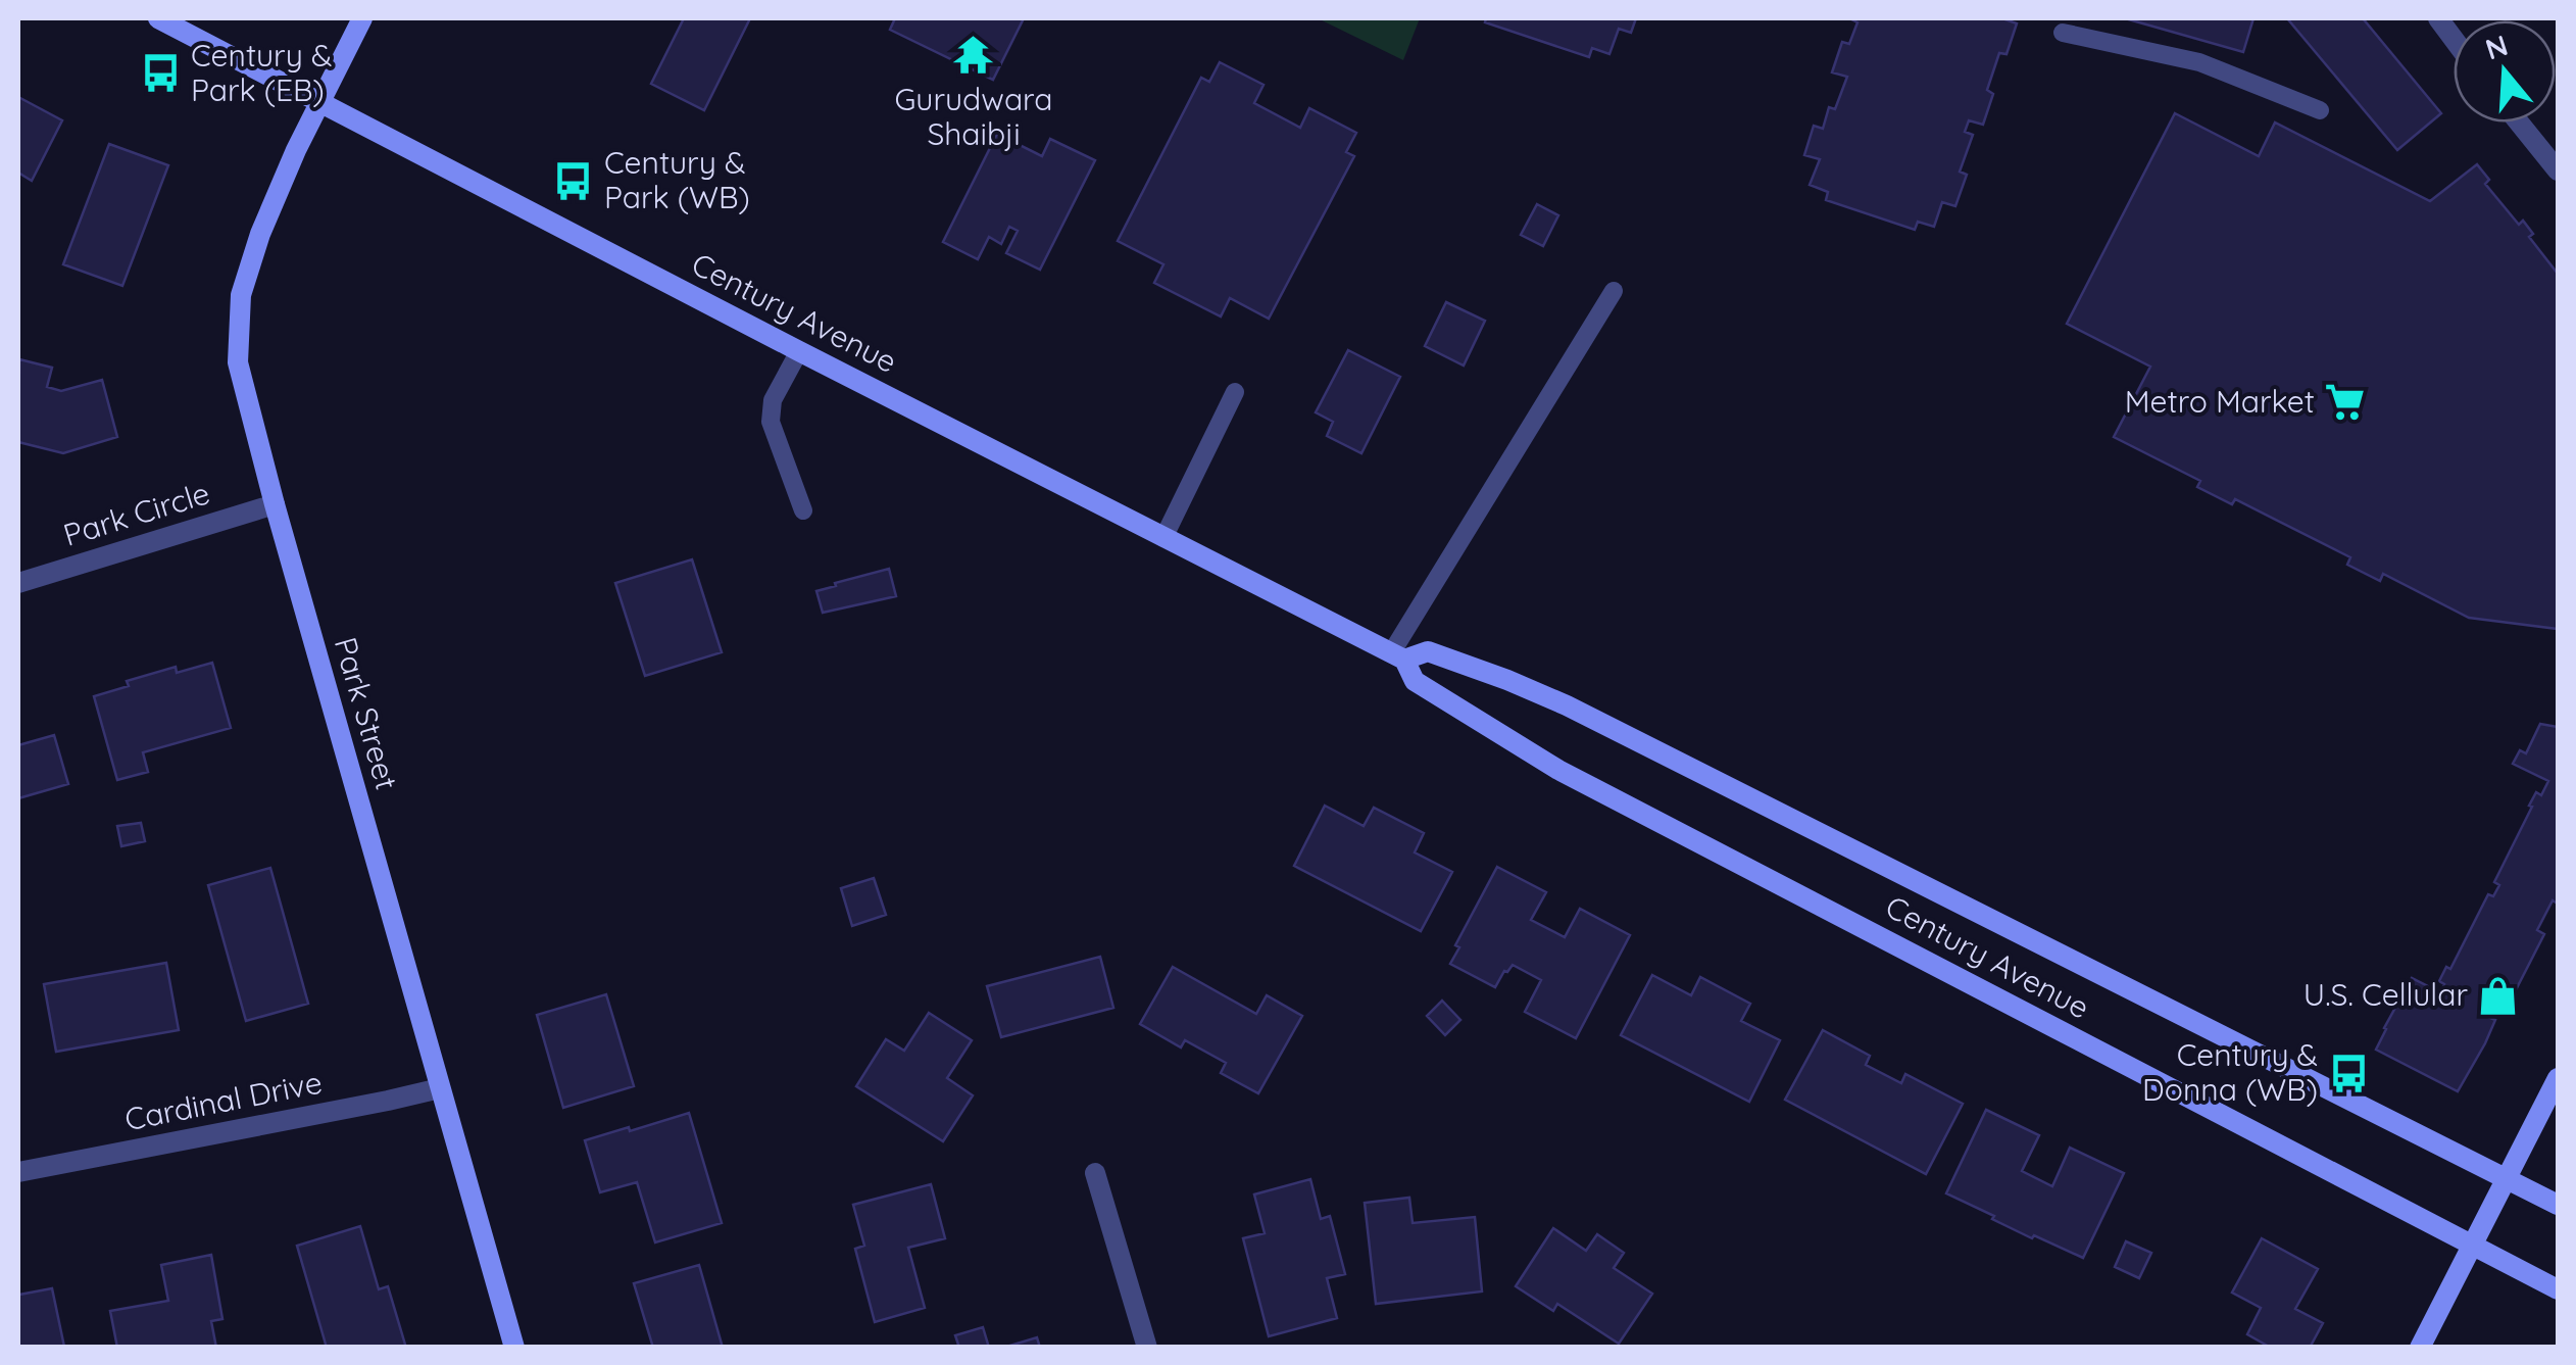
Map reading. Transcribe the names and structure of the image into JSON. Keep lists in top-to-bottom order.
{
  "streets": {
    "main road": ["Century Avenue", "Park Street"],
    "street": ["Park Circle", "Cardinal Drive"]
  },
  "crossings": [
    ["Century Avenue", "Park Street"],
    ["Park Circle", "Park Street"],
    ["Park Street", "Cardinal Drive"]
  ],
  "places": {
    "temple": ["Gurudwara Shaibji"],
    "bus stop": ["Century & Park (EB)", "Century & Park (WB)", "Century & Donna (WB)"],
    "supermarket": ["Metro Market"],
    "shop": ["U.S. Cellular"]
  },
  "north": "top"
}
